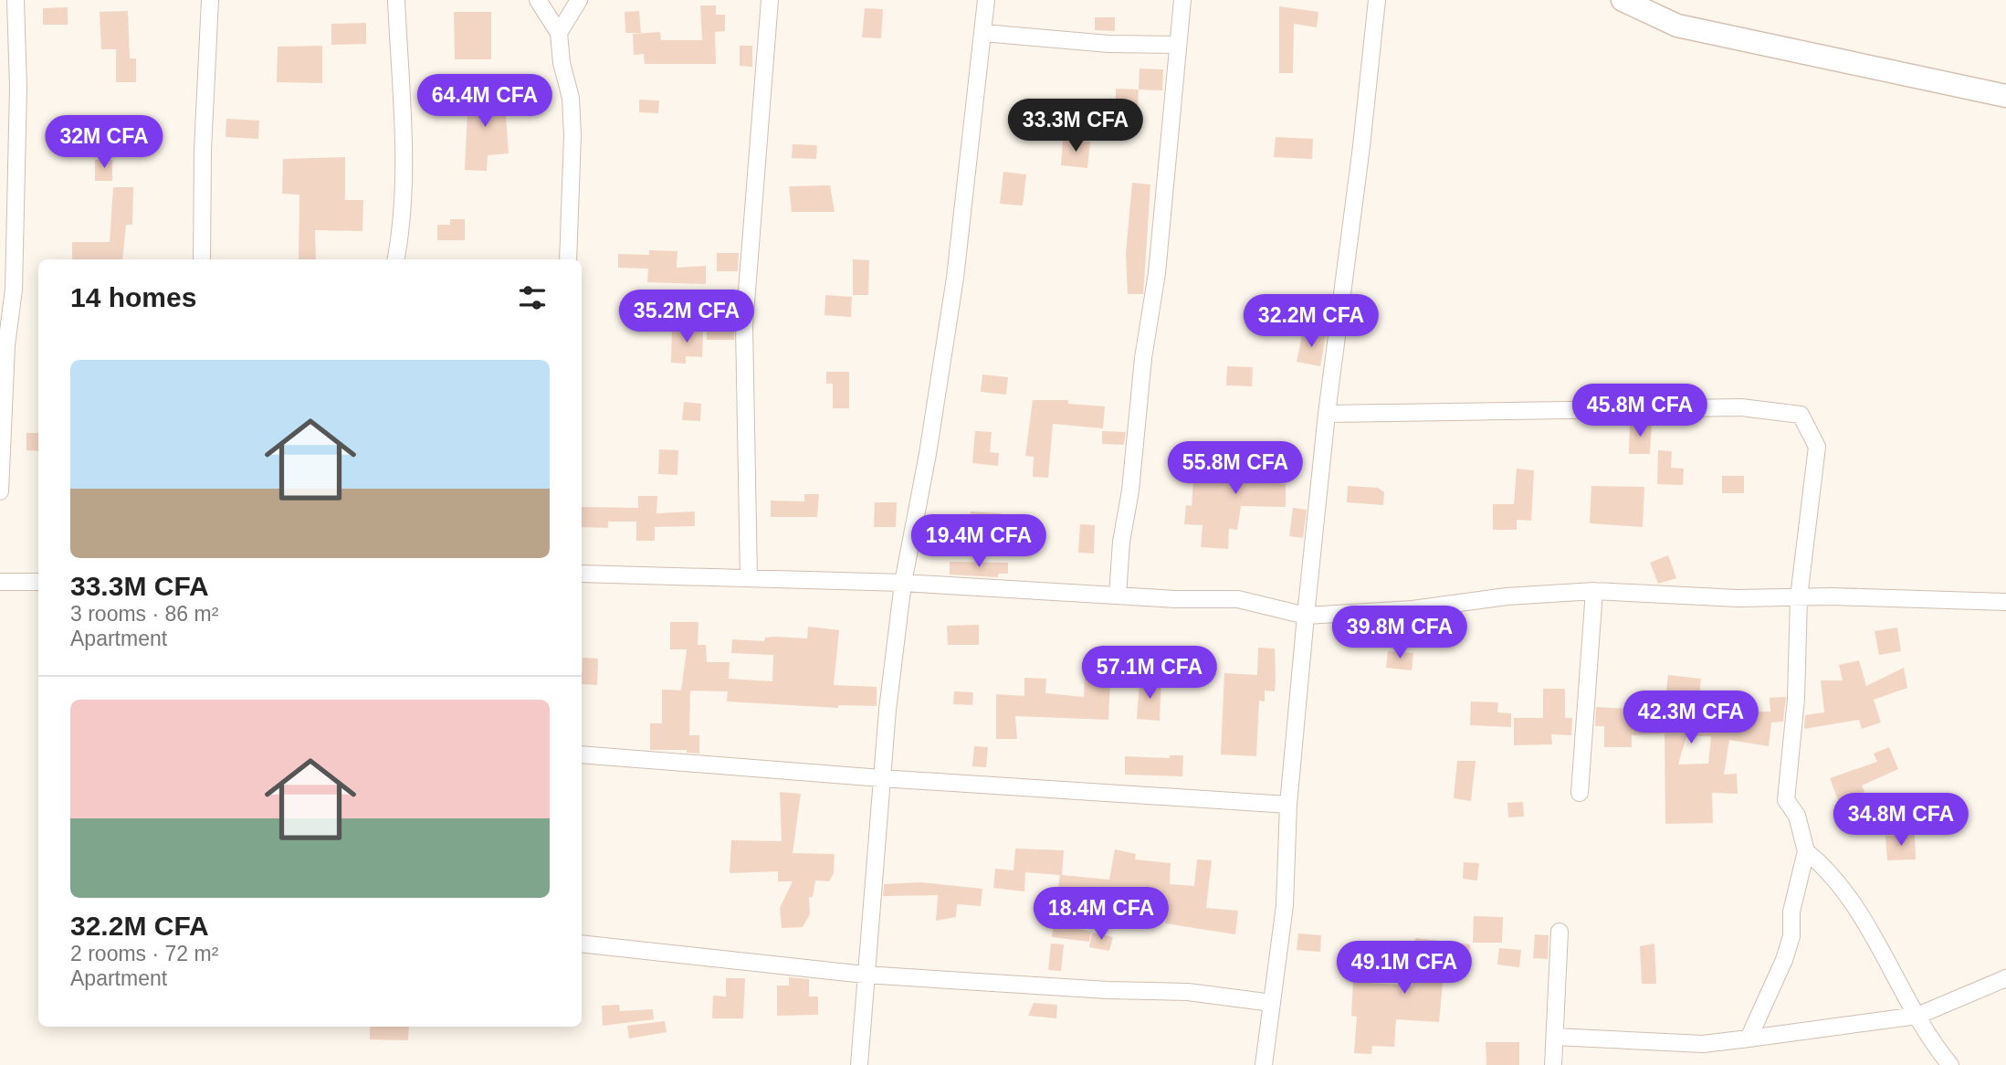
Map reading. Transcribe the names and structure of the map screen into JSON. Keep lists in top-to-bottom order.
{
  "page": {
    "price": [
      "64.4M CFA",
      "33.3M CFA",
      "32M CFA",
      "35.2M CFA",
      "32.2M CFA",
      "45.8M CFA",
      "55.8M CFA",
      "19.4M CFA",
      "39.8M CFA",
      "57.1M CFA",
      "42.3M CFA",
      "34.8M CFA",
      "18.4M CFA",
      "49.1M CFA"
    ],
    "heading": "14 homes",
    "list": [
      {
        "name": "33.3M CFA",
        "note": "3 rooms · 86 m² · Apartment"
      },
      {
        "name": "32.2M CFA",
        "note": "2 rooms · 72 m² · Apartment"
      }
    ]
  }
}
